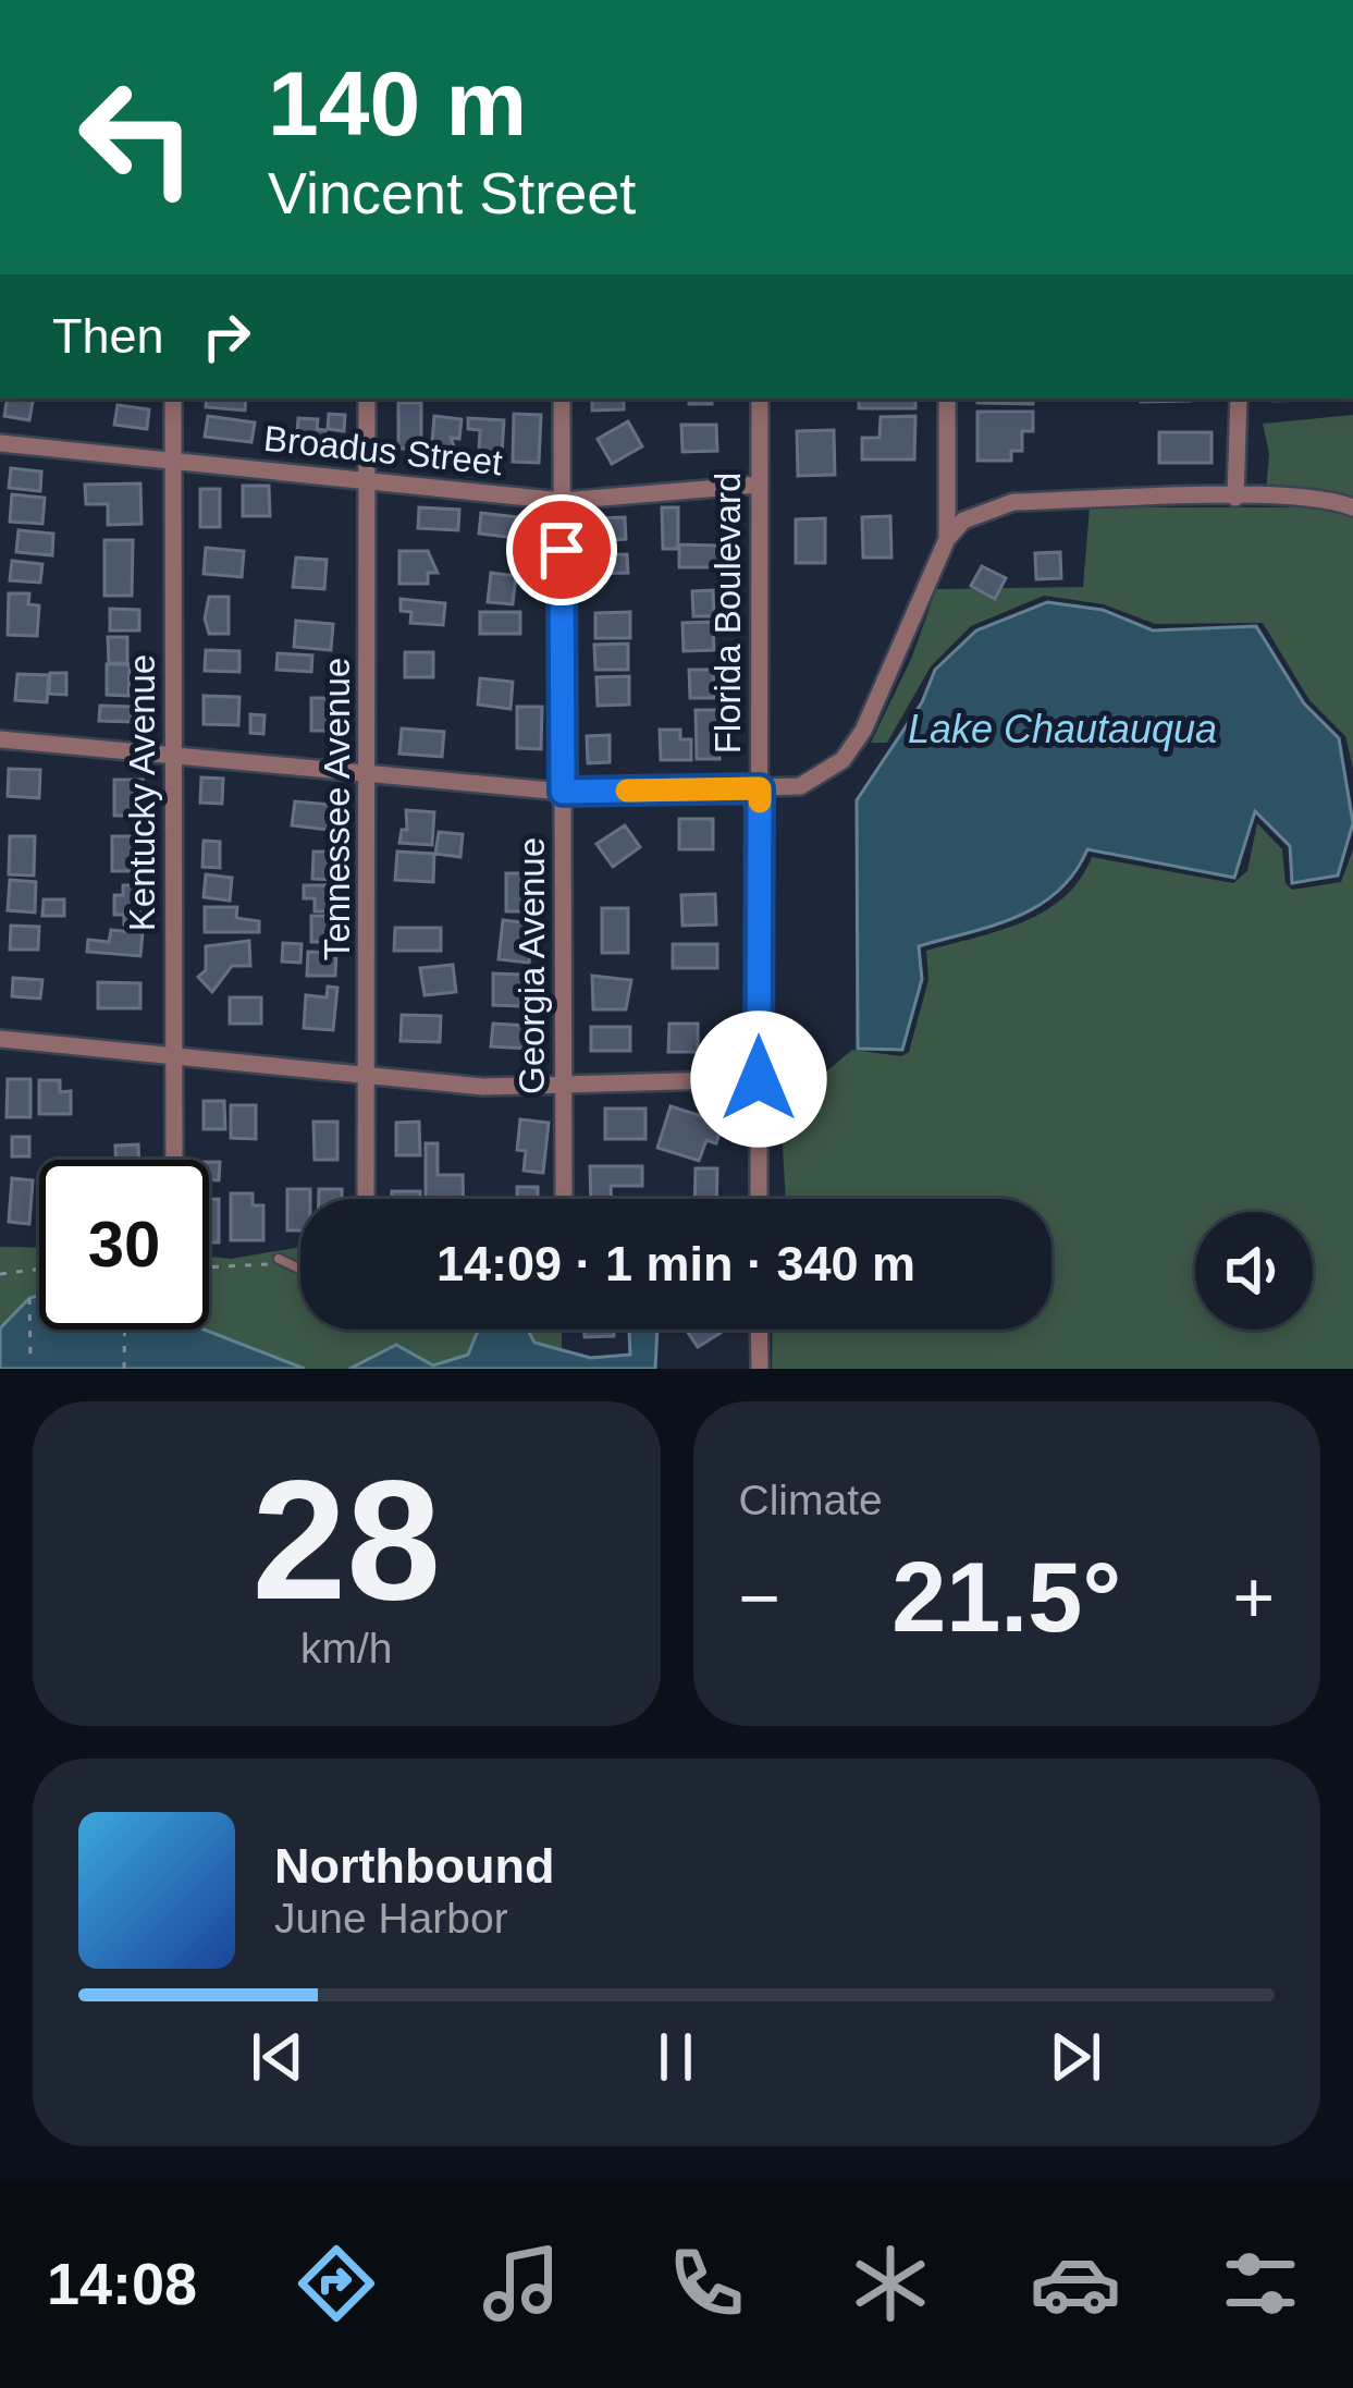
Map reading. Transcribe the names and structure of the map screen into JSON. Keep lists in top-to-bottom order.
{
  "streets": {
    "street": [
      "Broadus Street",
      "Florida Boulevard",
      "Kentucky Avenue",
      "Tennessee Avenue",
      "Georgia Avenue"
    ]
  },
  "crossings": [
    ["Broadus Street", "Florida Boulevard"],
    ["Broadus Street", "Kentucky Avenue"],
    ["Broadus Street", "Tennessee Avenue"],
    ["Broadus Street", "Georgia Avenue"]
  ],
  "water": ["Lake Chautauqua"],
  "page": {
    "turn": ["140 m", "Vincent Street"],
    "then": "Then",
    "limit": "30",
    "trip": "14:09 · 1 min · 340 m",
    "tile": [
      ["28", "km/h"],
      "Climate"
    ],
    "heat": ["−", "21.5°", "+"],
    "song": ["Northbound", "June Harbor"],
    "tabs": "14:08"
  }
}
